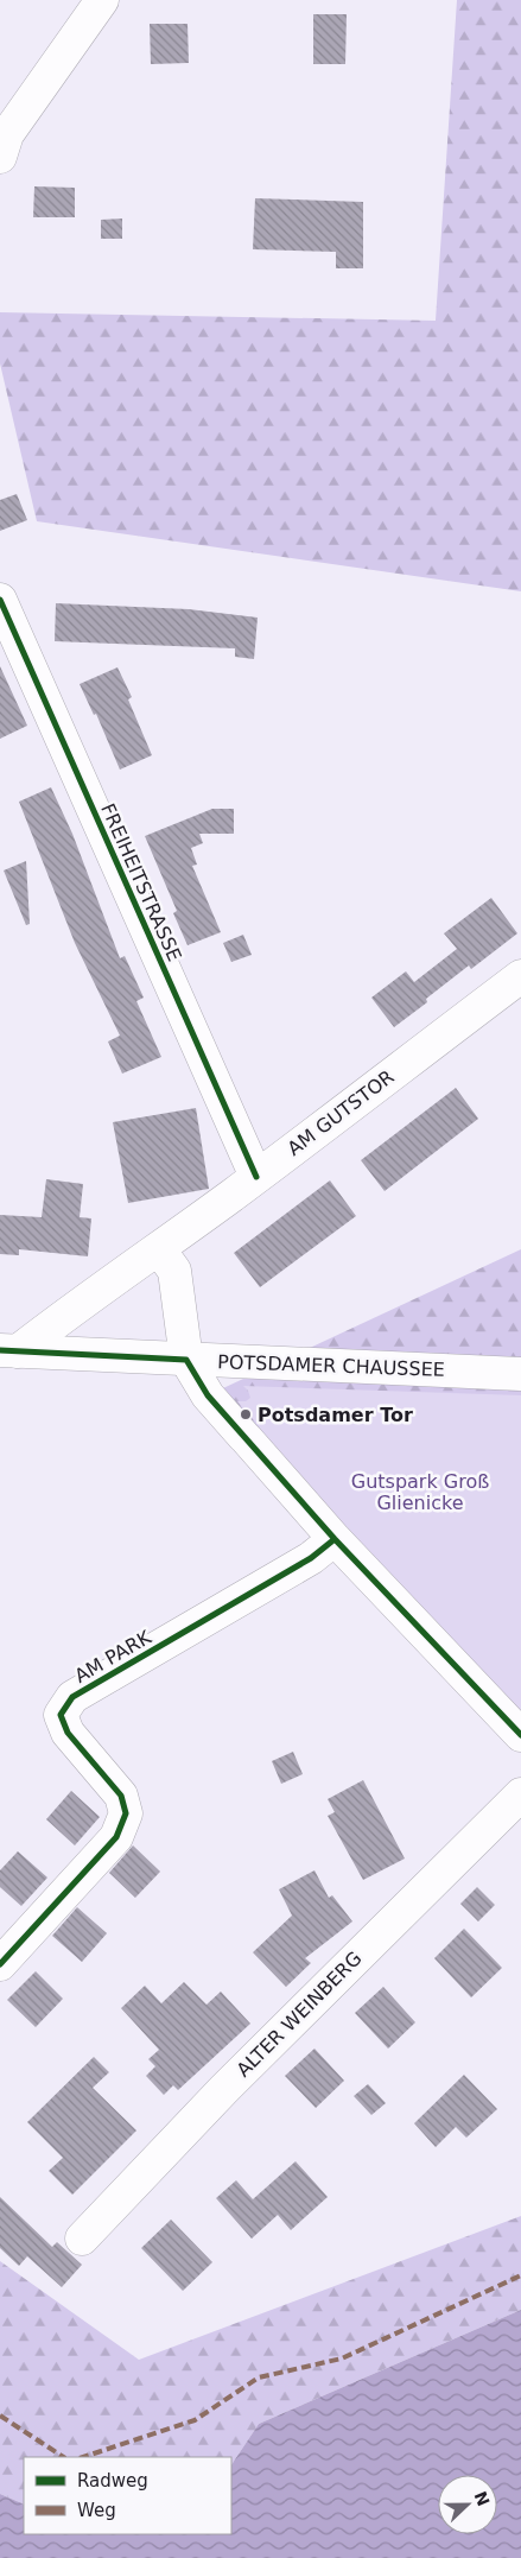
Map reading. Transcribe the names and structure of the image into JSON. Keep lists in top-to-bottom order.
{
  "streets": {
    "street": [
      "FREIHEITSTRASSE",
      "AM GUTSTOR",
      "POTSDAMER CHAUSSEE",
      "AM PARK",
      "ALTER WEINBERG"
    ]
  },
  "crossings": [
    ["FREIHEITSTRASSE", "AM GUTSTOR"],
    ["AM GUTSTOR", "POTSDAMER CHAUSSEE"]
  ],
  "parks": ["Gutspark Groß Glienicke"],
  "places": ["Potsdamer Tor"],
  "legend": ["Radweg", "Weg"],
  "north": "right"
}
